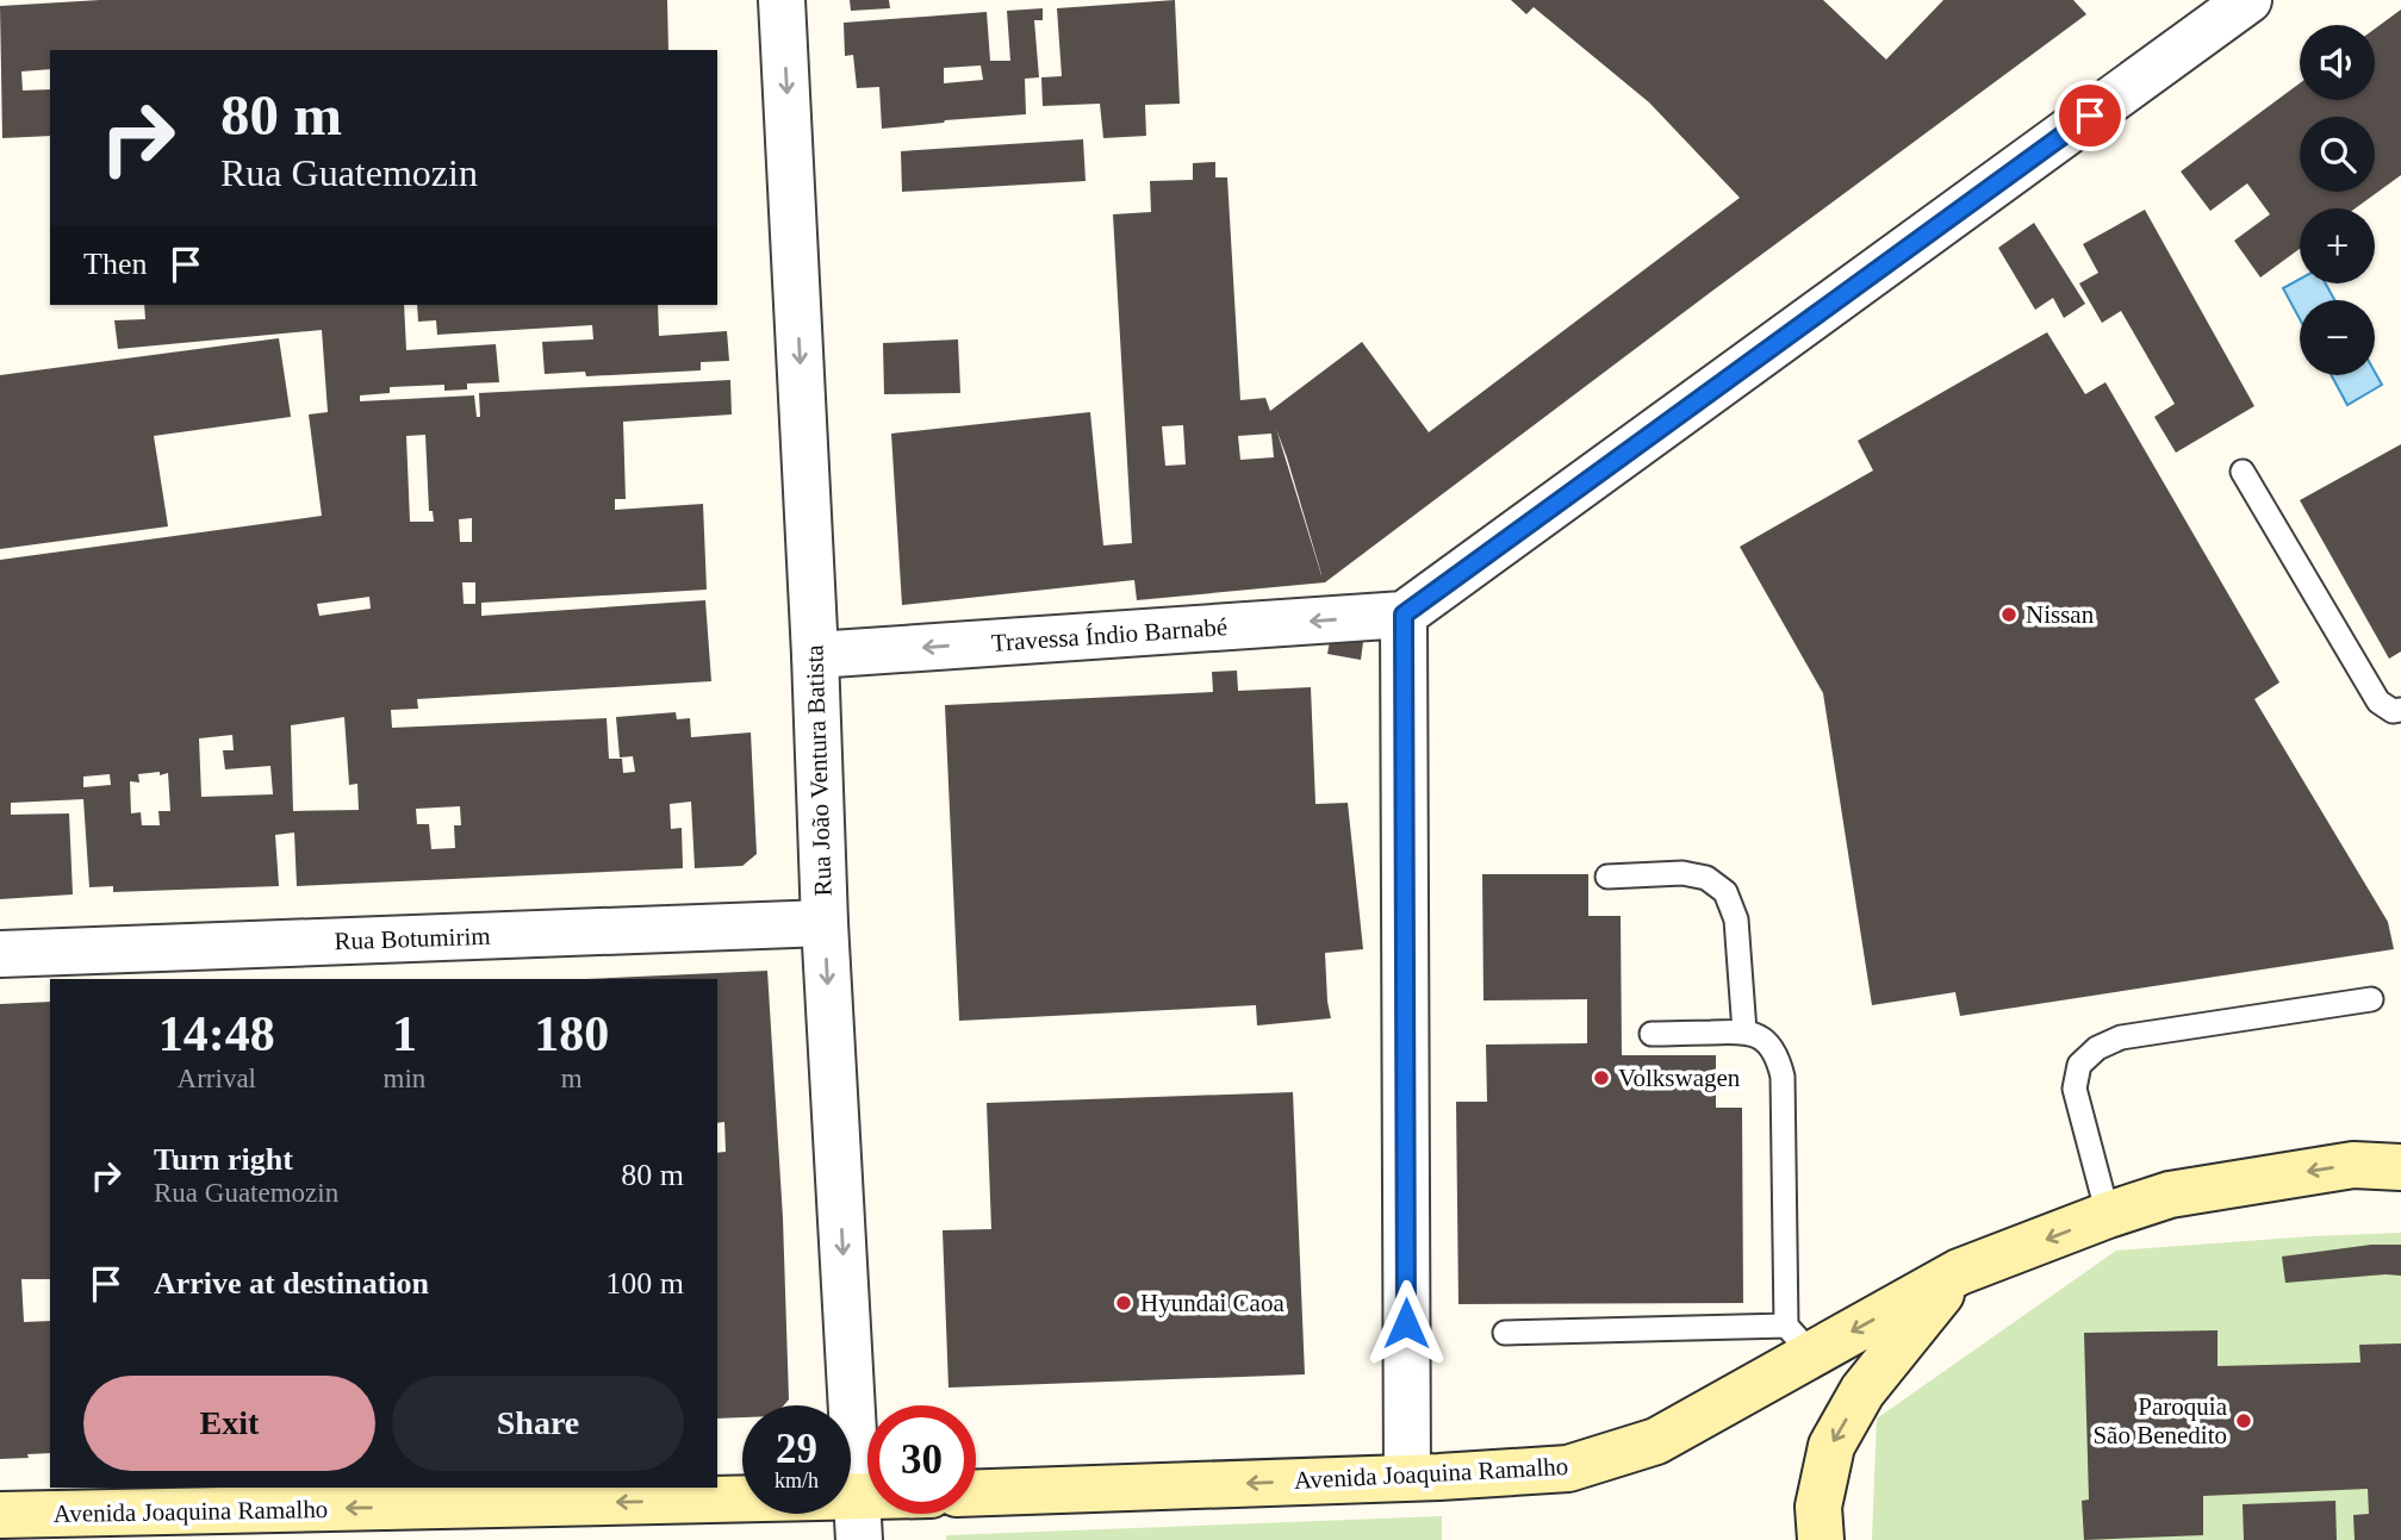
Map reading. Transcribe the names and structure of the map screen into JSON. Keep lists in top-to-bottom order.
{
  "streets": {
    "main road": ["Avenida Joaquina Ramalho"],
    "street": ["Travessa Índio Barnabé", "Rua João Ventura Batista", "Rua Botumirim"]
  },
  "crossings": [
    ["Travessa Índio Barnabé", "Rua João Ventura Batista"],
    ["Rua João Ventura Batista", "Rua Botumirim"],
    ["Rua João Ventura Batista", "Avenida Joaquina Ramalho"]
  ],
  "one_way": ["Travessa Índio Barnabé", "Rua João Ventura Batista", "Avenida Joaquina Ramalho"],
  "places": [
    "Nissan",
    "Volkswagen",
    "Hyundai Caoa",
    "Paroquia São Benedito"
  ],
  "page": {
    "map_buttons": ["+", "−"],
    "turn": ["80 m", "Rua Guatemozin"],
    "then": "Then",
    "eta": [
      "14:48",
      "Arrival",
      "1",
      "min",
      "180",
      "m"
    ],
    "list": [
      {
        "name": "Turn right",
        "note": "Rua Guatemozin",
        "value": "80 m"
      },
      {
        "name": "Arrive at destination",
        "value": "100 m"
      }
    ],
    "buttons": ["Exit", "Share"],
    "speed": "29 km/h",
    "limit": "30"
  }
}
